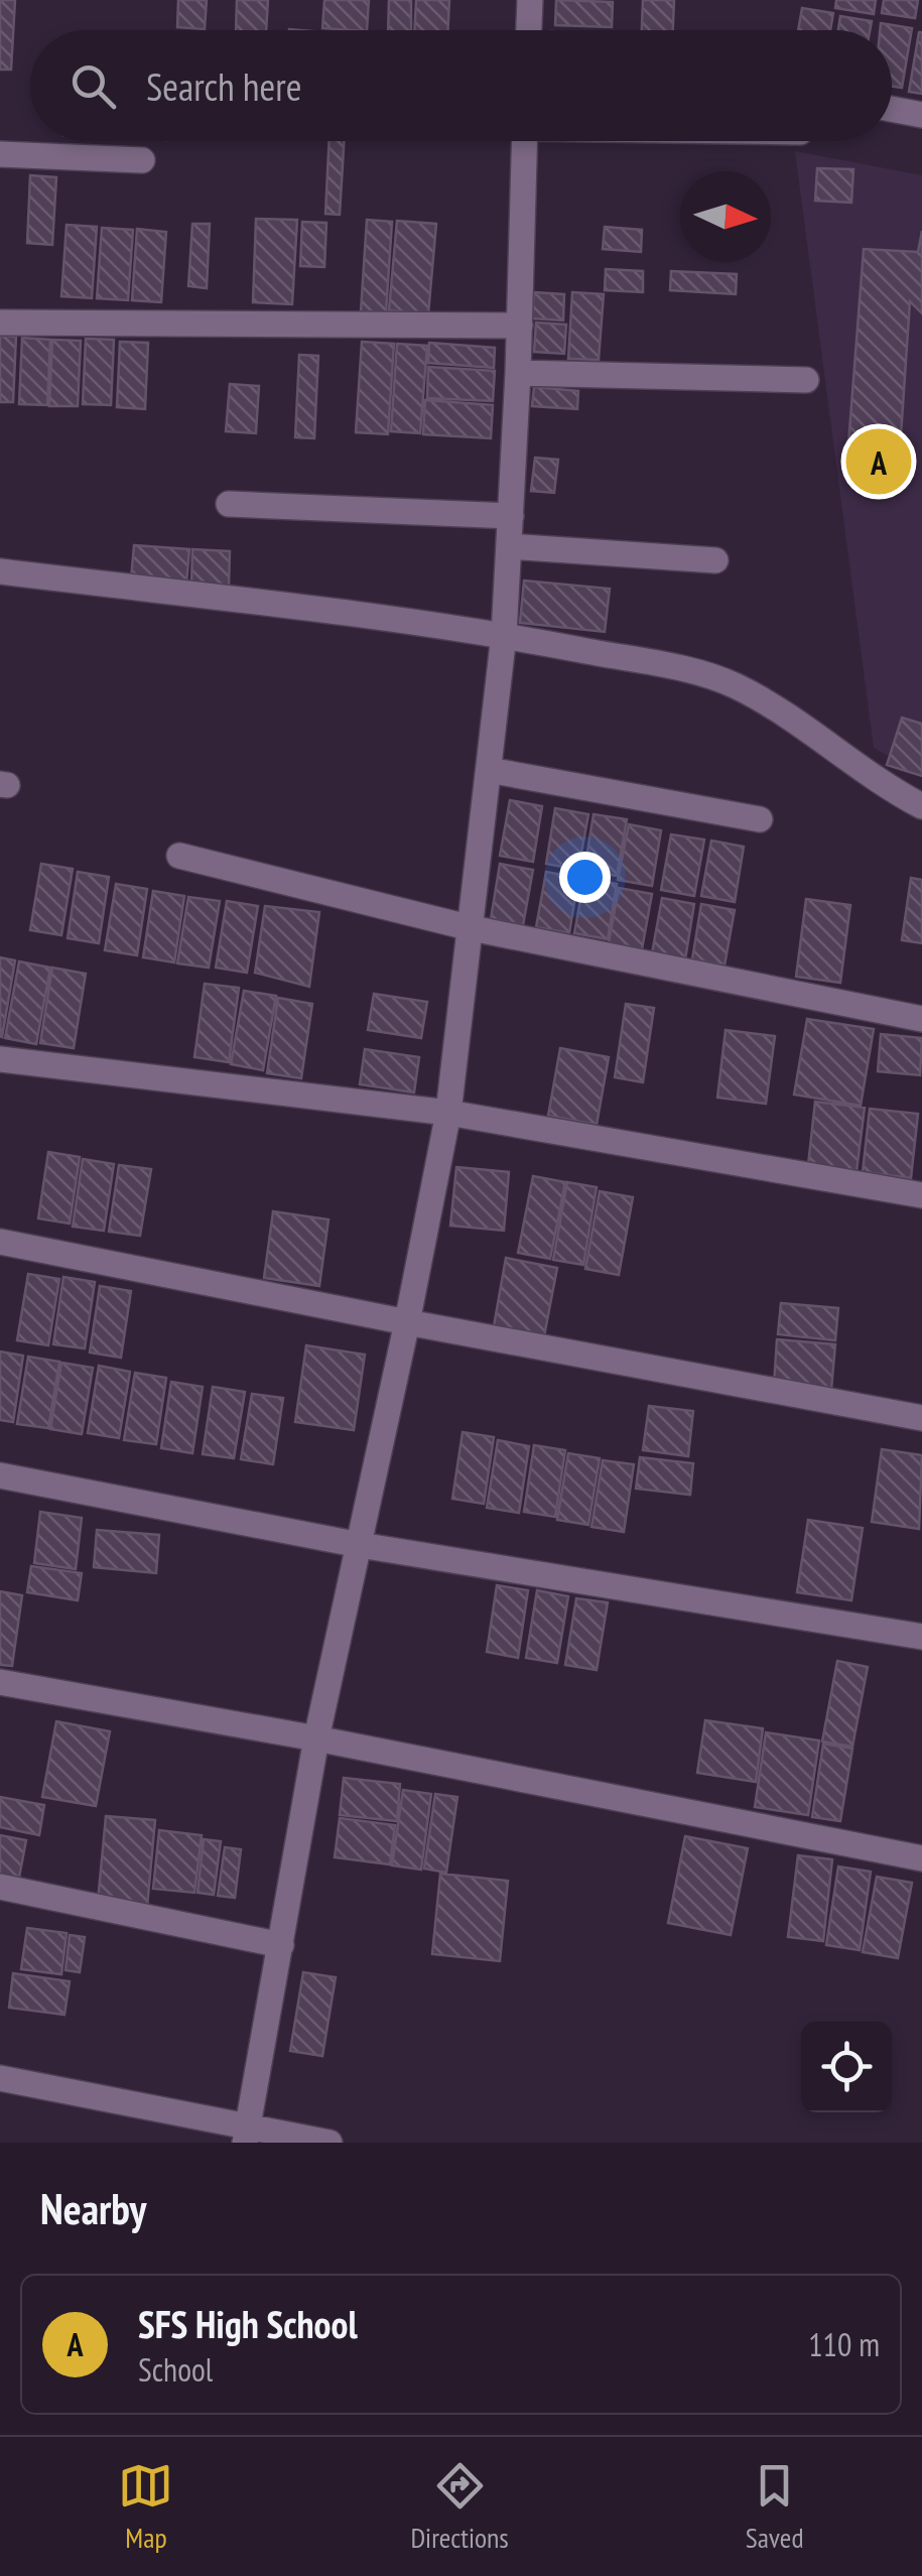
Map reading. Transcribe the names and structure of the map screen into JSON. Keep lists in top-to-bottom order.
{
  "north": "right",
  "page": {
    "search": "Search here",
    "pins": "A",
    "heading": "Nearby",
    "list": [
      {
        "mark": "A",
        "name": "SFS High School",
        "note": "School",
        "value": "110 m"
      }
    ],
    "nav": ["Map", "Directions", "Saved"]
  }
}
